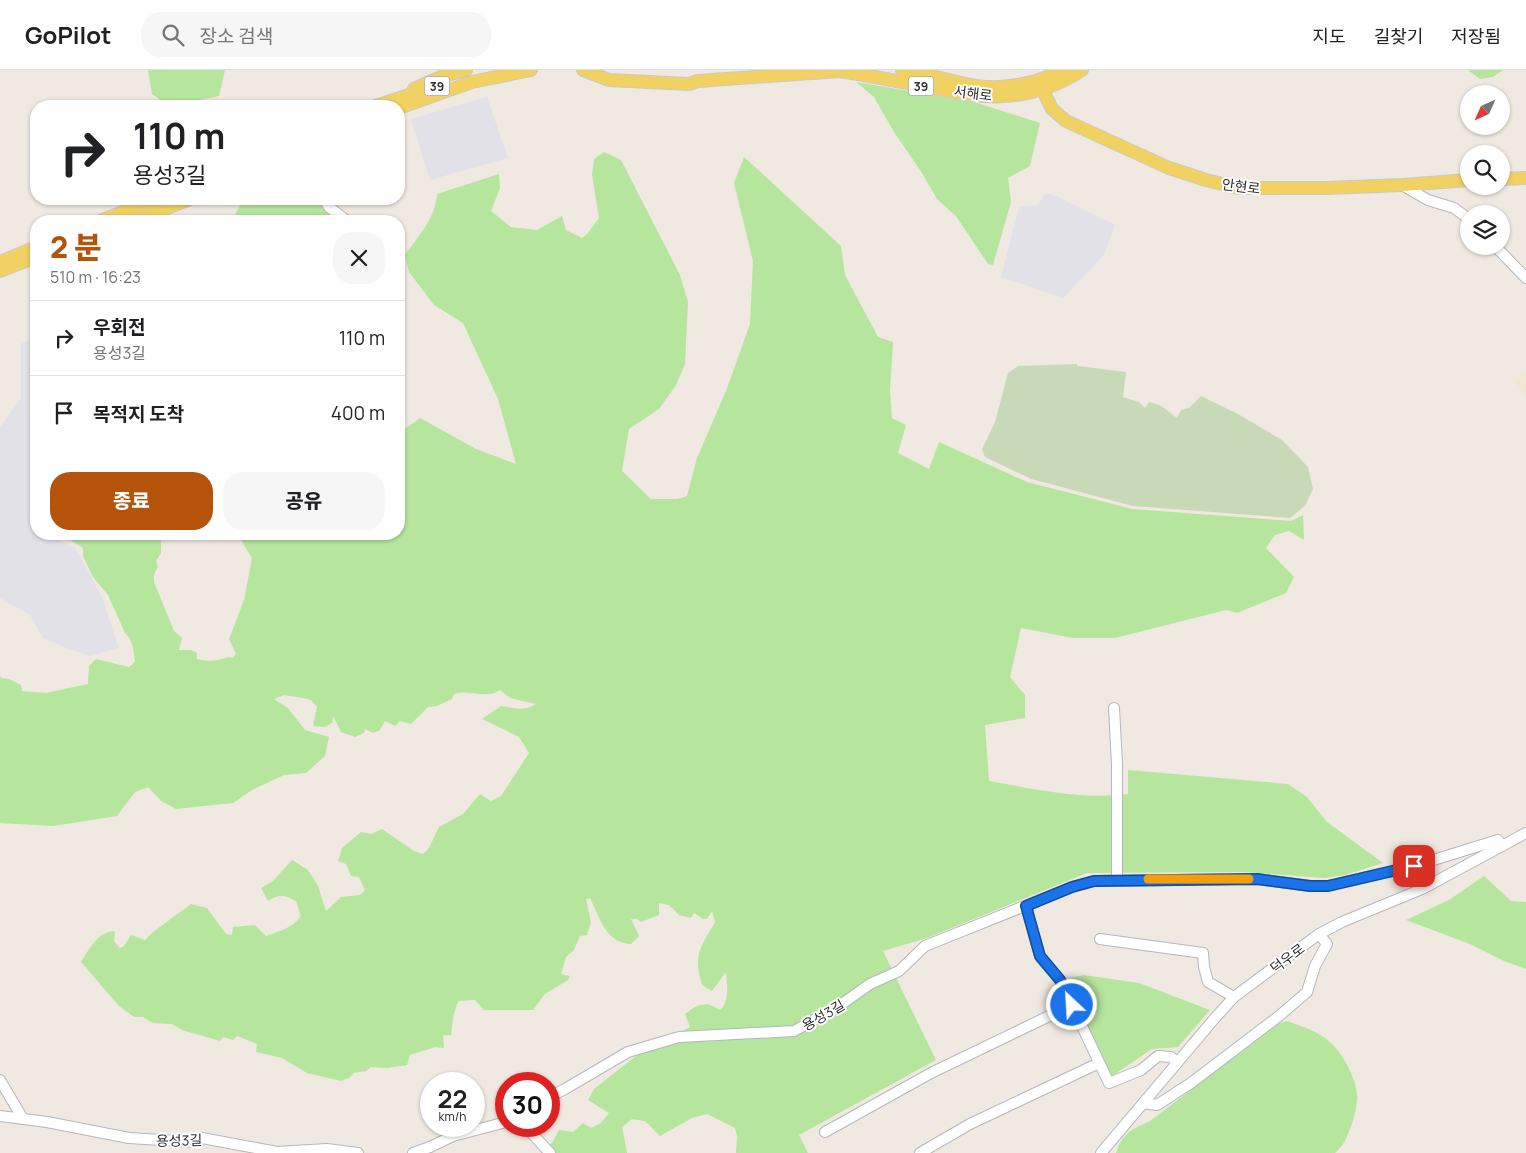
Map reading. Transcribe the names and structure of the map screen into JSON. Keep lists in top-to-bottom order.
{
  "streets": {
    "main road": ["39", "서해로", "안현로"],
    "street": ["덕우로", "용성3길"]
  },
  "crossings": [
    ["서해로", "안현로"],
    ["덕우로", "용성3길"]
  ],
  "north": "bottom left",
  "page": {
    "header": "GoPilot",
    "search": "장소 검색",
    "nav": ["지도", "길찾기", "저장됨"],
    "turn": ["110 m", "용성3길"],
    "heading": ["2 분", "510 m · 16:23"],
    "list": [
      {
        "name": "우회전",
        "note": "용성3길",
        "value": "110 m"
      },
      {
        "name": "목적지 도착",
        "value": "400 m"
      }
    ],
    "buttons": ["종료", "공유"],
    "speed": "22 km/h",
    "limit": "30"
  }
}
